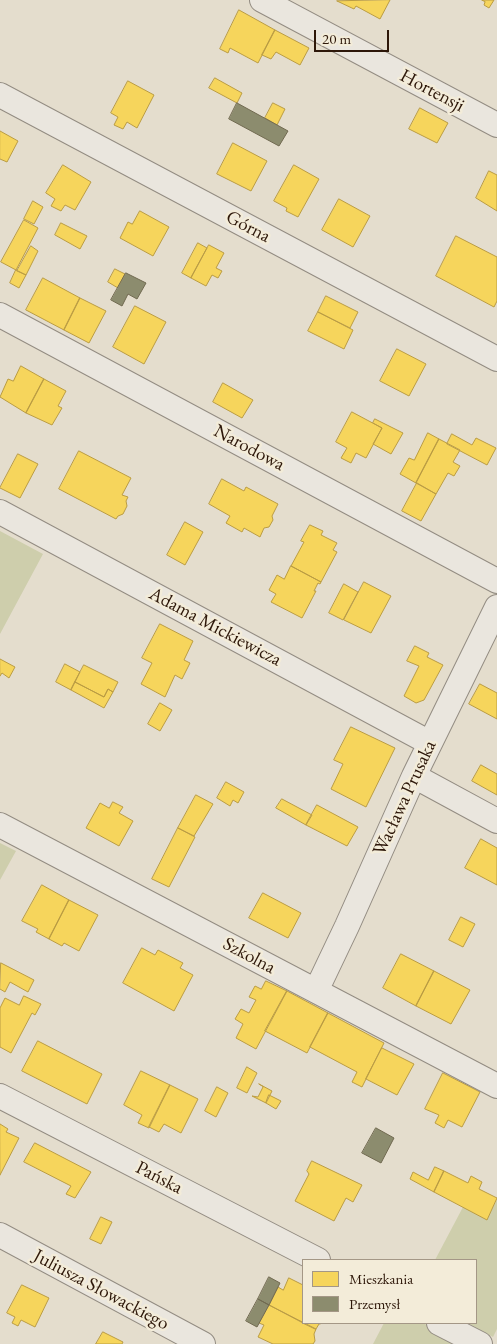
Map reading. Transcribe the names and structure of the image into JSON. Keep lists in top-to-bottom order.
{
  "streets": {
    "street": [
      "Hortensji",
      "Górna",
      "Narodowa",
      "Adama Mickiewicza",
      "Wacława Prusaka",
      "Szkolna",
      "Pańska",
      "Juliusza Słowackiego"
    ]
  },
  "crossings": [
    ["Adama Mickiewicza", "Wacława Prusaka"],
    ["Wacława Prusaka", "Szkolna"]
  ],
  "legend": ["Mieszkania", "Przemysł"],
  "scale_bar": "20 m"
}
